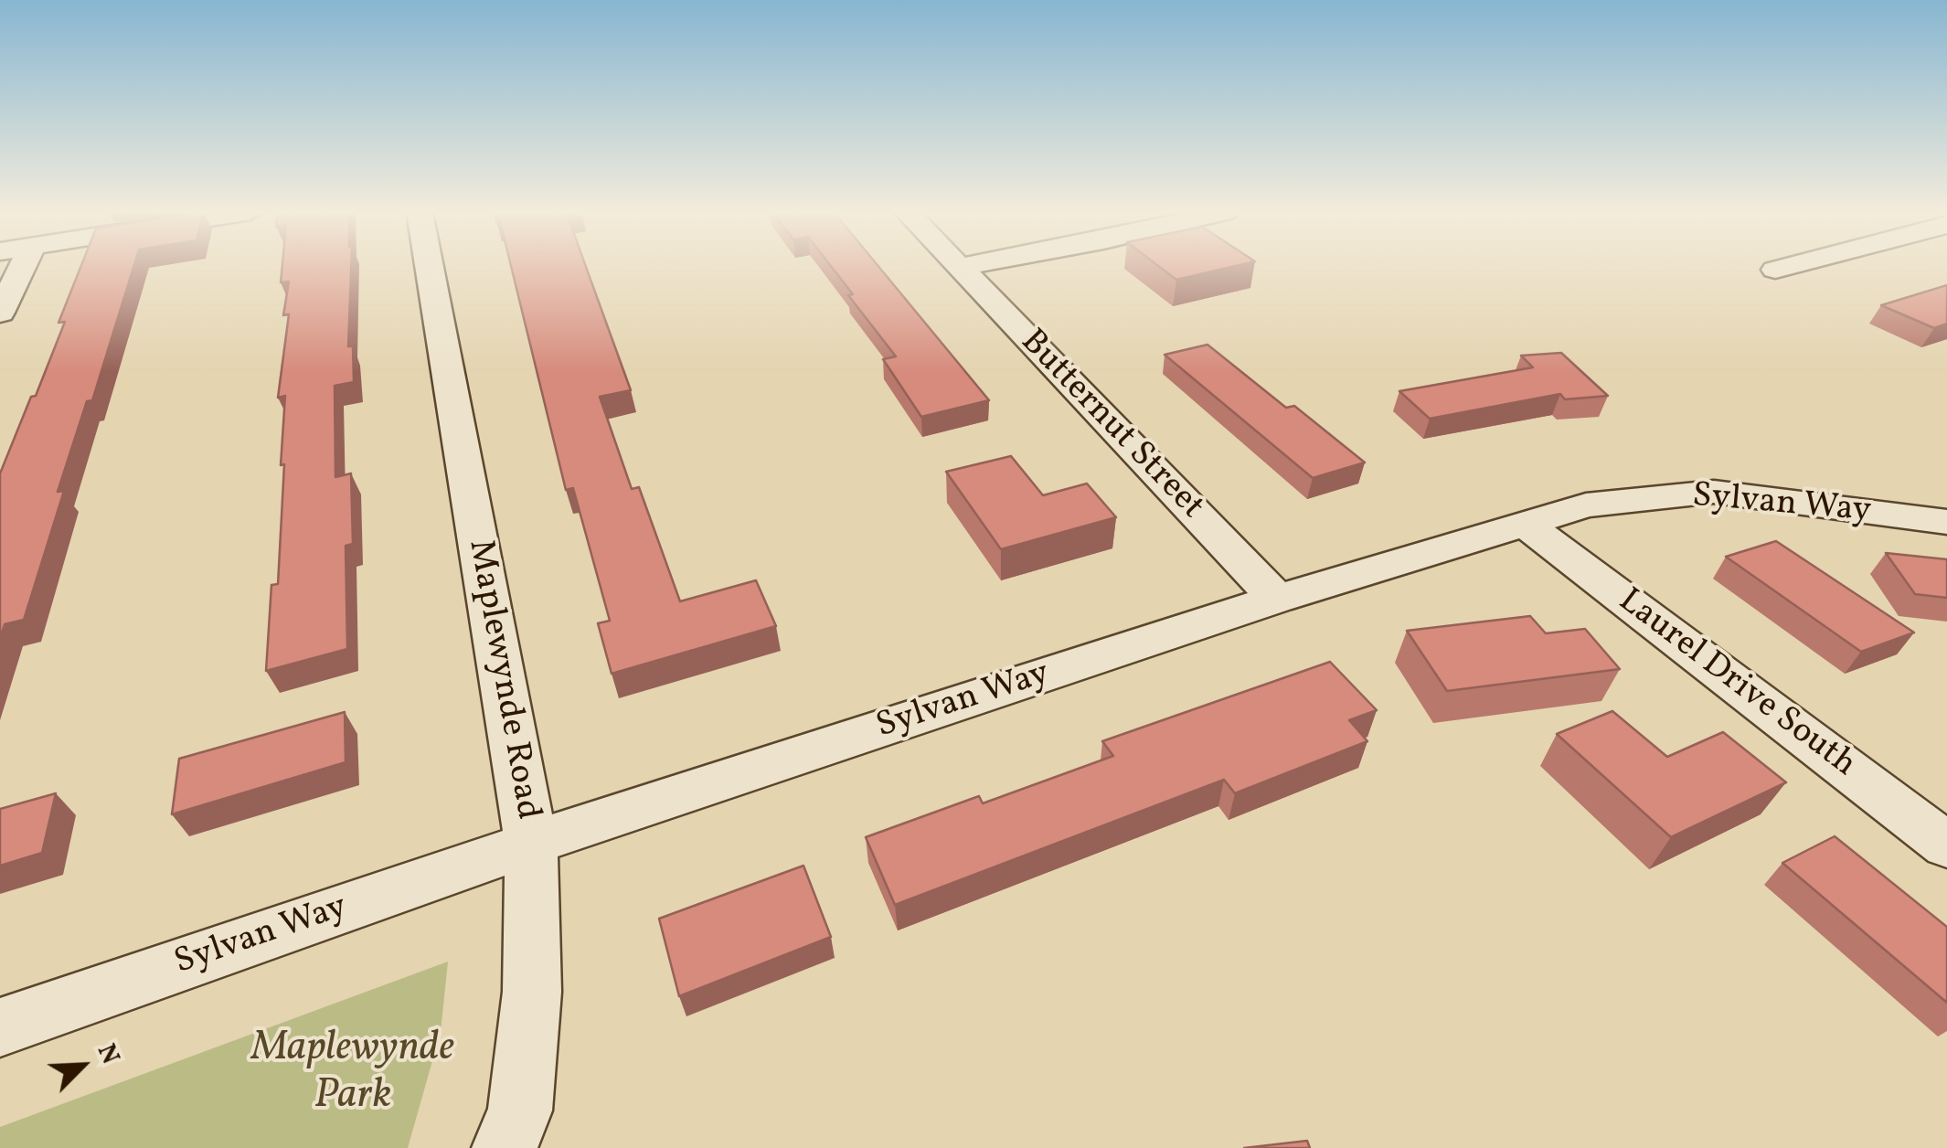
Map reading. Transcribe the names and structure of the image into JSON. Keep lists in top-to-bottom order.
{
  "streets": {
    "street": [
      "Butternut Street",
      "Sylvan Way",
      "Maplewynde Road",
      "Laurel Drive South"
    ]
  },
  "crossings": [
    ["Butternut Street", "Sylvan Way"],
    ["Sylvan Way", "Maplewynde Road"],
    ["Sylvan Way", "Laurel Drive South"]
  ],
  "parks": ["Maplewynde Park"],
  "north": "top right"
}
